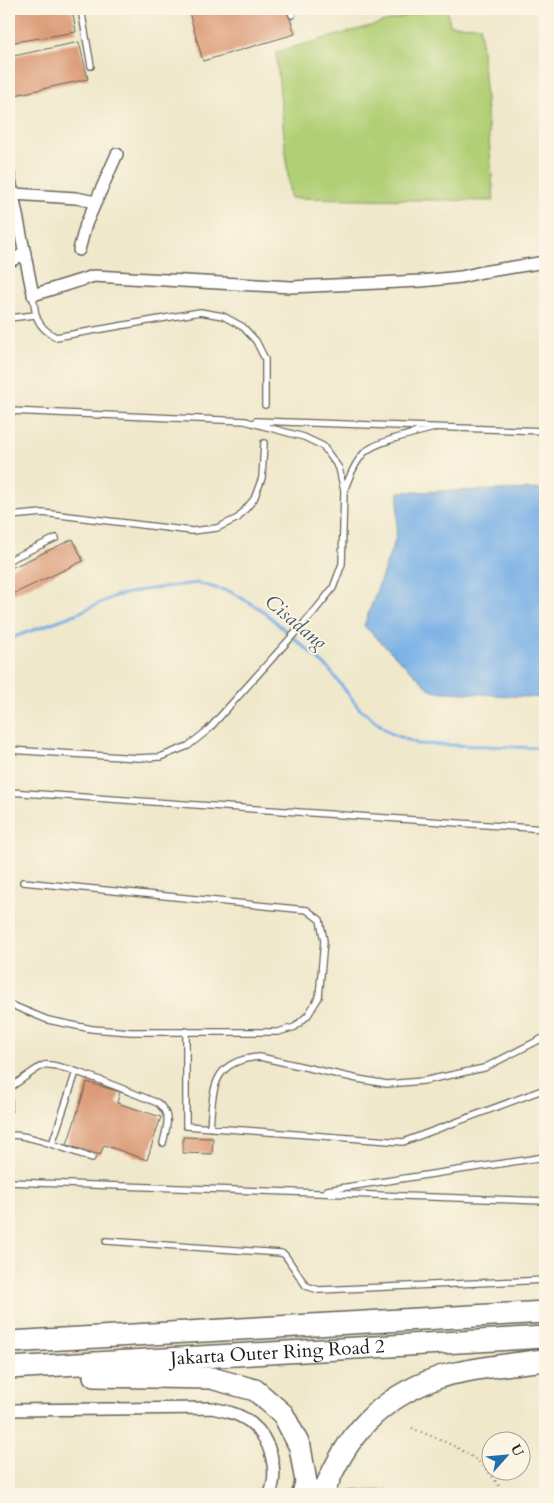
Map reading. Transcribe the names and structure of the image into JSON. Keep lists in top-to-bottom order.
{
  "streets": {
    "highway": ["Jakarta Outer Ring Road 2"]
  },
  "water": ["Cisadang"],
  "north": "top right"
}
